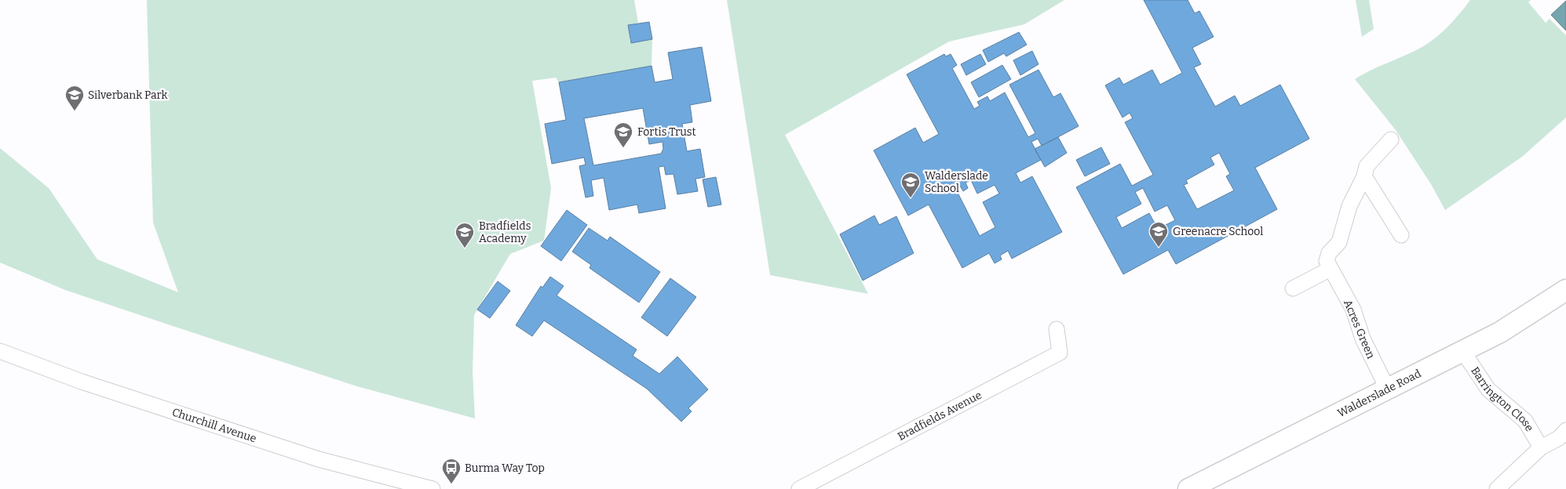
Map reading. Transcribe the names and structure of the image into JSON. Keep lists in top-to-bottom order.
{
  "streets": {
    "street": [
      "Acres Green",
      "Walderslade Road",
      "Barrington Close",
      "Bradfields Avenue",
      "Churchill Avenue"
    ]
  },
  "crossings": [
    ["Acres Green", "Walderslade Road"],
    ["Walderslade Road", "Barrington Close"]
  ],
  "places": {
    "school or university": [
      "Silverbank Park",
      "Fortis Trust",
      "Walderslade School",
      "Greenacre School",
      "Bradfields Academy"
    ],
    "bus stop": ["Burma Way Top"]
  }
}
